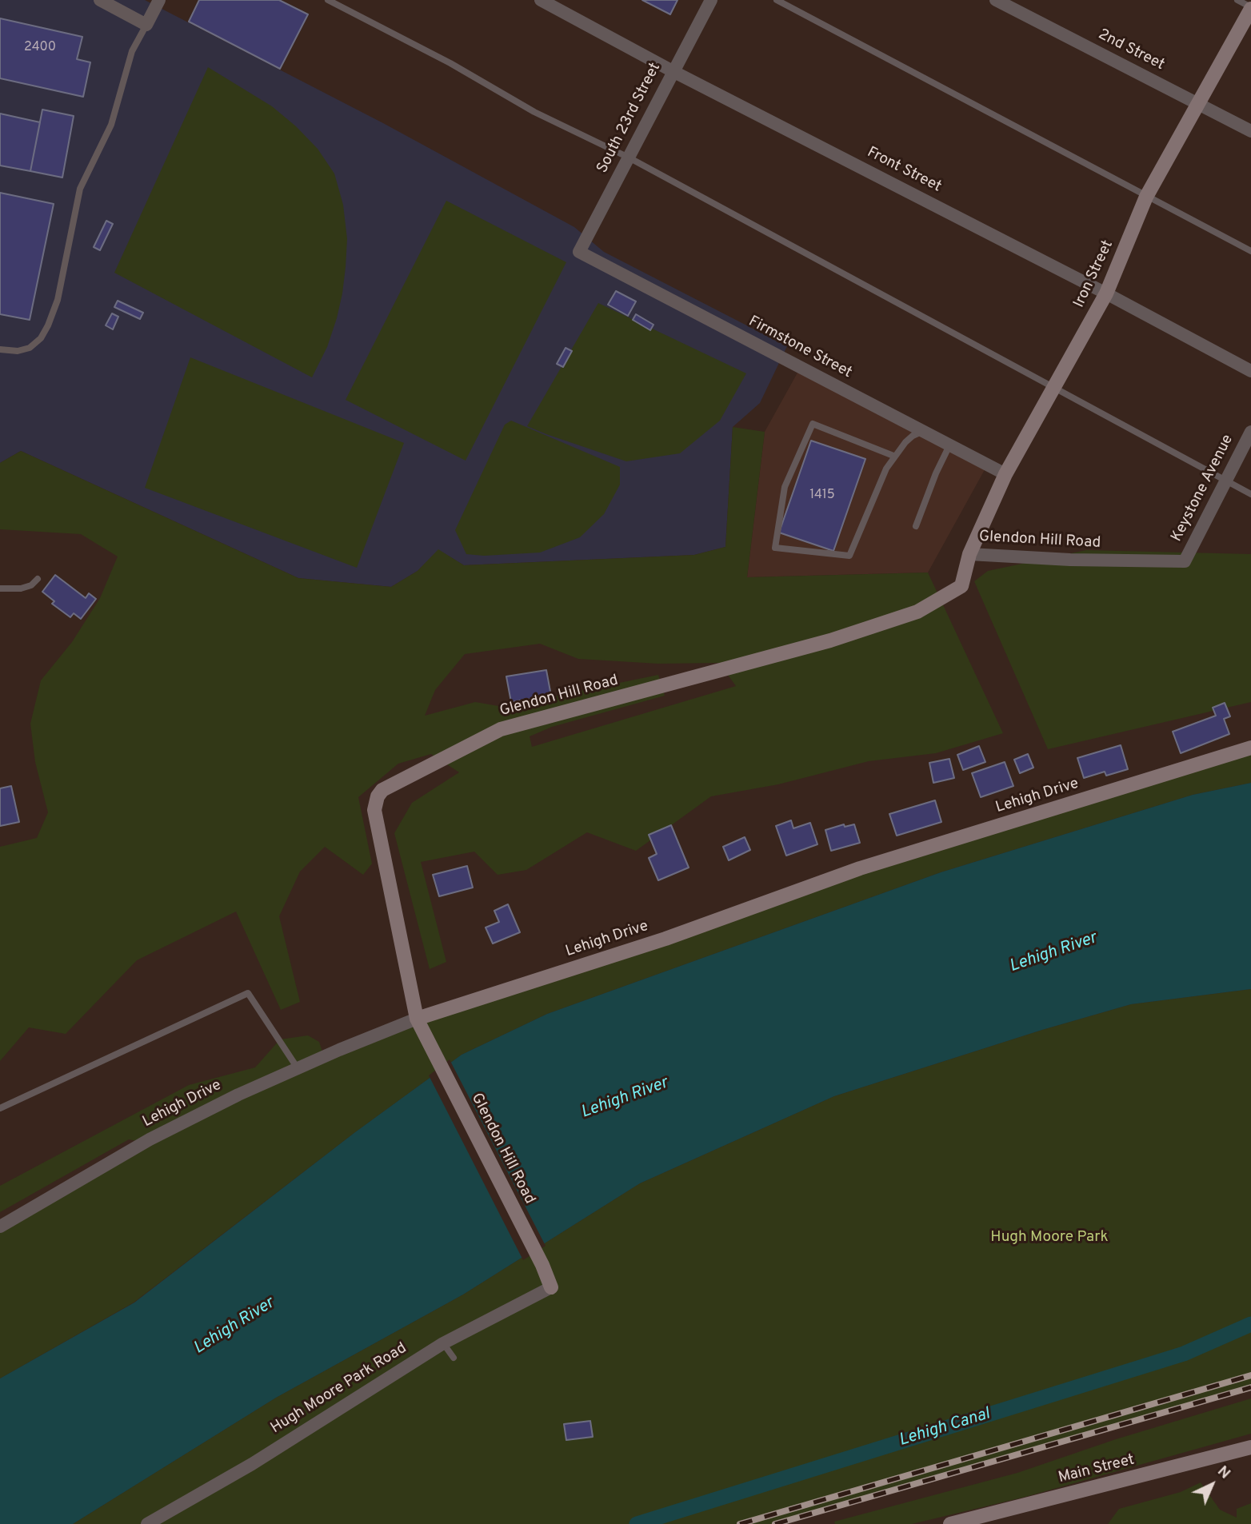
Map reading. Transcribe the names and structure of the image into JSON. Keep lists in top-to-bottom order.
{
  "streets": {
    "street": [
      "2nd Street",
      "South 23rd Street",
      "Front Street",
      "Iron Street",
      "Firmstone Street",
      "Keystone Avenue",
      "Glendon Hill Road",
      "Lehigh Drive",
      "Hugh Moore Park Road",
      "Main Street"
    ]
  },
  "crossings": [
    ["2nd Street", "Iron Street"],
    ["South 23rd Street", "Front Street"],
    ["South 23rd Street", "Firmstone Street"],
    ["Front Street", "Iron Street"],
    ["Iron Street", "Firmstone Street"],
    ["Iron Street", "Glendon Hill Road"],
    ["Keystone Avenue", "Glendon Hill Road"],
    ["Glendon Hill Road", "Lehigh Drive"],
    ["Glendon Hill Road", "Hugh Moore Park Road"]
  ],
  "water": ["Lehigh River", "Lehigh Canal"],
  "parks": ["Hugh Moore Park"],
  "house_numbers": ["2400", "1415"],
  "north": "top right"
}
